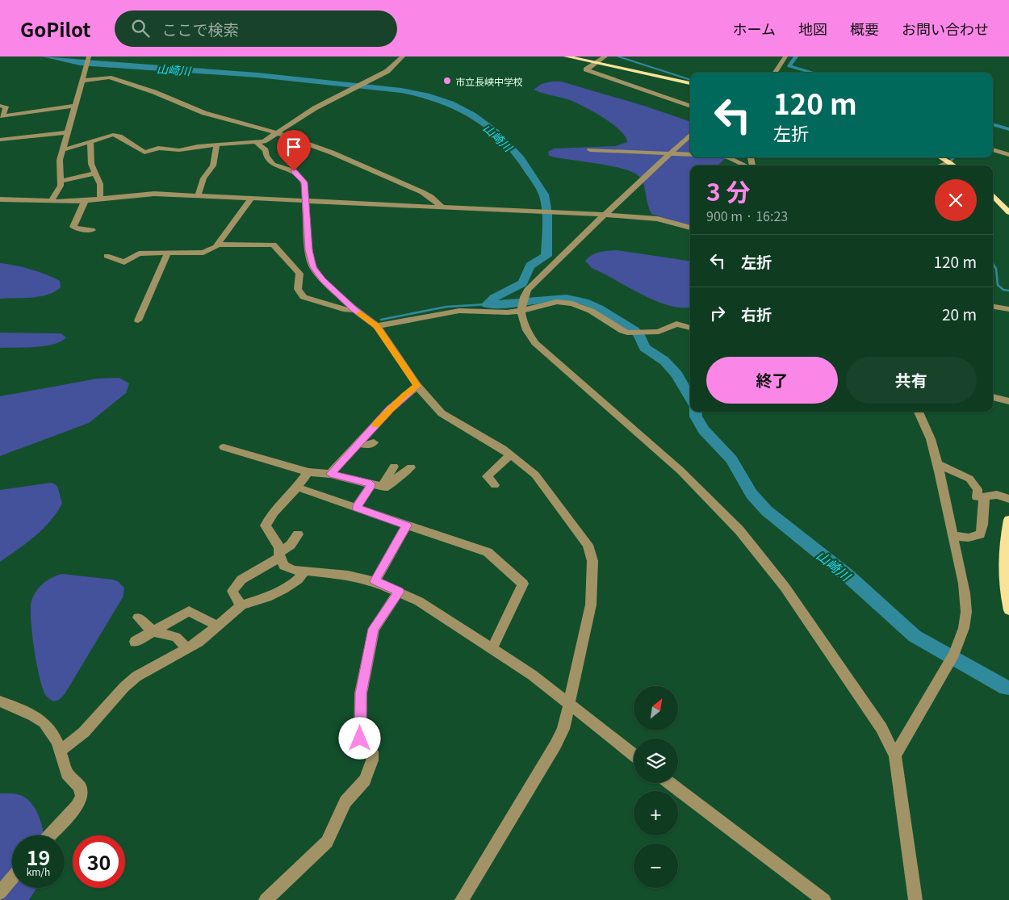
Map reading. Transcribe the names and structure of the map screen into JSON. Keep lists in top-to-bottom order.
{
  "water": ["山崎川"],
  "places": ["市立長峡中学校"],
  "north": "top right",
  "page": {
    "header": "GoPilot",
    "search": "ここで検索",
    "nav": [
      "ホーム",
      "地図",
      "概要",
      "お問い合わせ"
    ],
    "turn": ["120 m", "左折"],
    "heading": ["3 分", "900 m · 16:23"],
    "list": [
      {
        "name": "左折",
        "value": "120 m"
      },
      {
        "name": "右折",
        "value": "20 m"
      }
    ],
    "buttons": ["終了", "共有"],
    "map_buttons": ["+", "−"],
    "speed": "19 km/h",
    "limit": "30"
  }
}
